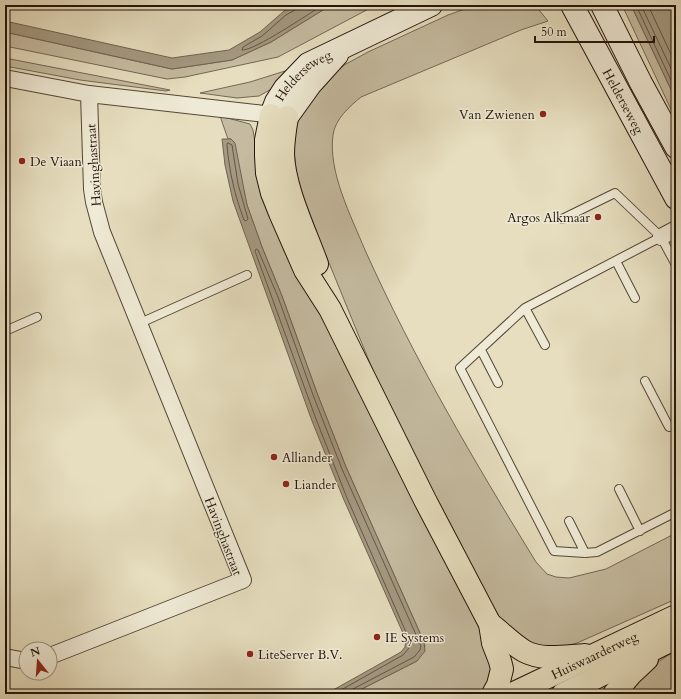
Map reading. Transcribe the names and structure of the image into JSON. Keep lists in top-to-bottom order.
{
  "streets": {
    "highway": ["Huiswaarderweg"],
    "main road": ["Helderseweg"],
    "street": ["Havinghastraat"]
  },
  "places": [
    "Van Zwienen",
    "De Viaan",
    "Argos Alkmaar",
    "Alliander",
    "Liander",
    "IE Systems",
    "LiteServer B.V."
  ],
  "scale_bar": "50 m",
  "north": "top"
}
